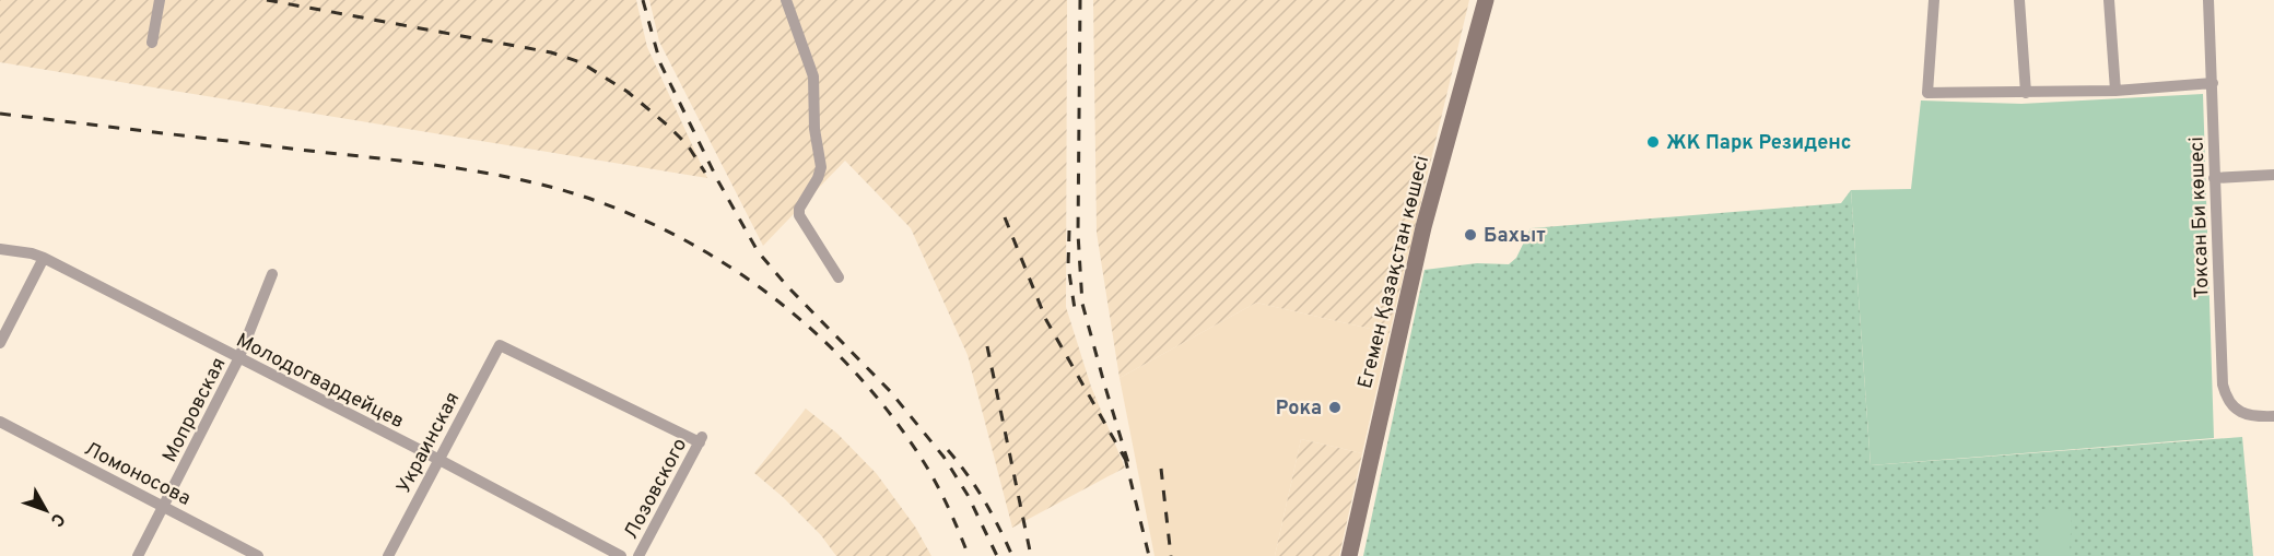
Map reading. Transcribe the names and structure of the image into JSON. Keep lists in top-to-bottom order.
{
  "streets": {
    "main road": ["Егемен Қазақстан көшесі"],
    "street": [
      "Токсан Би көшесі",
      "Молодогвардейцев",
      "Мопровская",
      "Украинская",
      "Ломоносова",
      "Лозовского"
    ]
  },
  "crossings": [
    ["Молодогвардейцев", "Мопровская"],
    ["Молодогвардейцев", "Украинская"],
    ["Мопровская", "Ломоносова"],
    ["Украинская", "Лозовского"]
  ],
  "places": ["ЖК Парк Резиденс", "Бахыт", "Рока"],
  "north": "bottom right"
}
